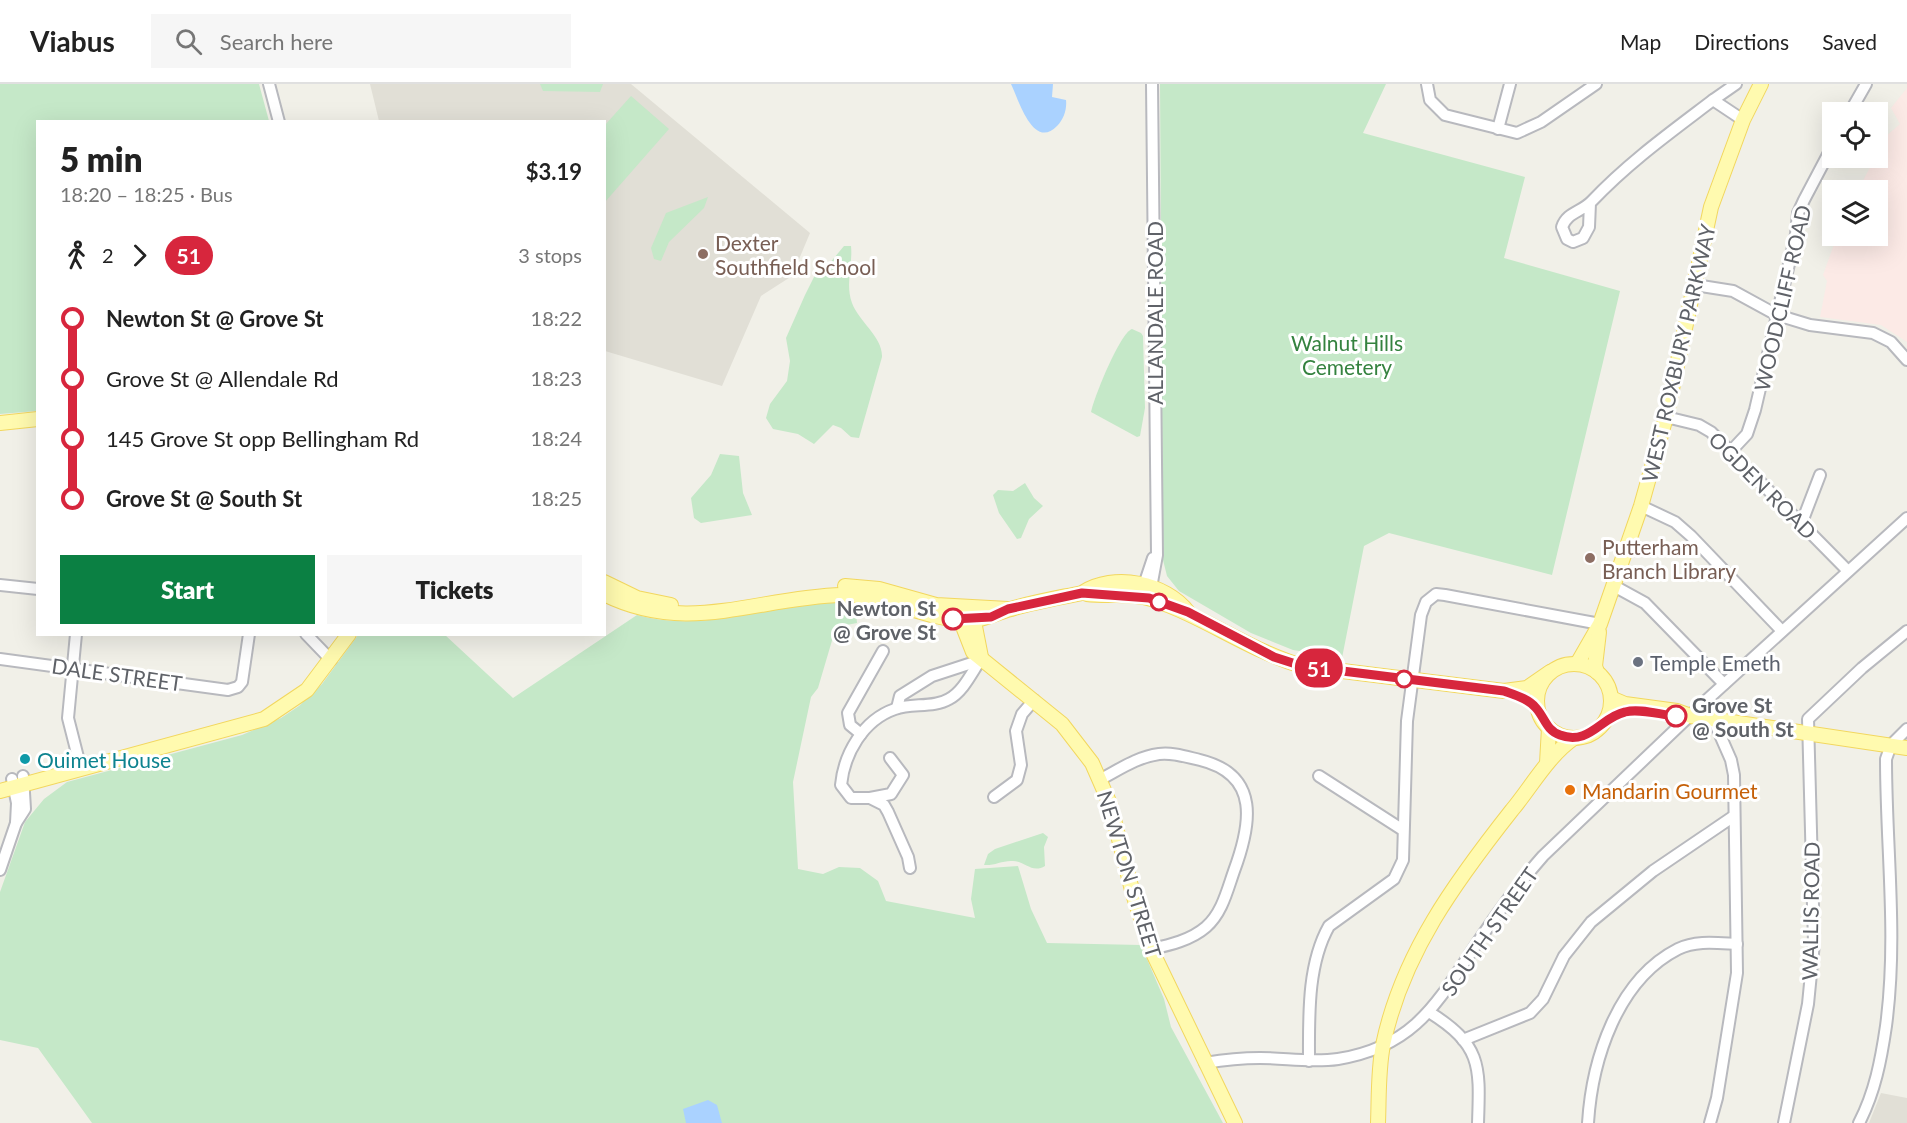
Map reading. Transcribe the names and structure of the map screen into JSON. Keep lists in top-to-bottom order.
{
  "streets": {
    "main road": ["WEST ROXBURY PARKWAY", "NEWTON STREET"],
    "street": [
      "WOODCLIFF ROAD",
      "ALLANDALE ROAD",
      "OGDEN ROAD",
      "DALE STREET",
      "WALLIS ROAD",
      "SOUTH STREET"
    ]
  },
  "crossings": [
    ["WOODCLIFF ROAD", "OGDEN ROAD"],
    ["WEST ROXBURY PARKWAY", "OGDEN ROAD"],
    ["OGDEN ROAD", "SOUTH STREET"],
    ["NEWTON STREET", "SOUTH STREET"]
  ],
  "parks": ["Walnut Hills Cemetery"],
  "places": [
    "Dexter Southfield School",
    "Putterham Branch Library",
    "Newton St @ Grove St",
    "Temple Emeth",
    "Grove St @ South St",
    "Ouimet House",
    "Mandarin Gourmet"
  ],
  "lines": ["bus line 51"],
  "page": {
    "header": "Viabus",
    "search": "Search here",
    "nav": ["Map", "Directions", "Saved"],
    "on_map": "51",
    "heading": ["5 min", "18:20 – 18:25 · Bus", "$3.19"],
    "legs": ["2", "51", "3 stops"],
    "list": [
      {
        "name": "Newton St @ Grove St",
        "value": "18:22"
      },
      {
        "name": "Grove St @ Allendale Rd",
        "value": "18:23"
      },
      {
        "name": "145 Grove St opp Bellingham Rd",
        "value": "18:24"
      },
      {
        "name": "Grove St @ South St",
        "value": "18:25"
      }
    ],
    "buttons": ["Start", "Tickets"]
  }
}
